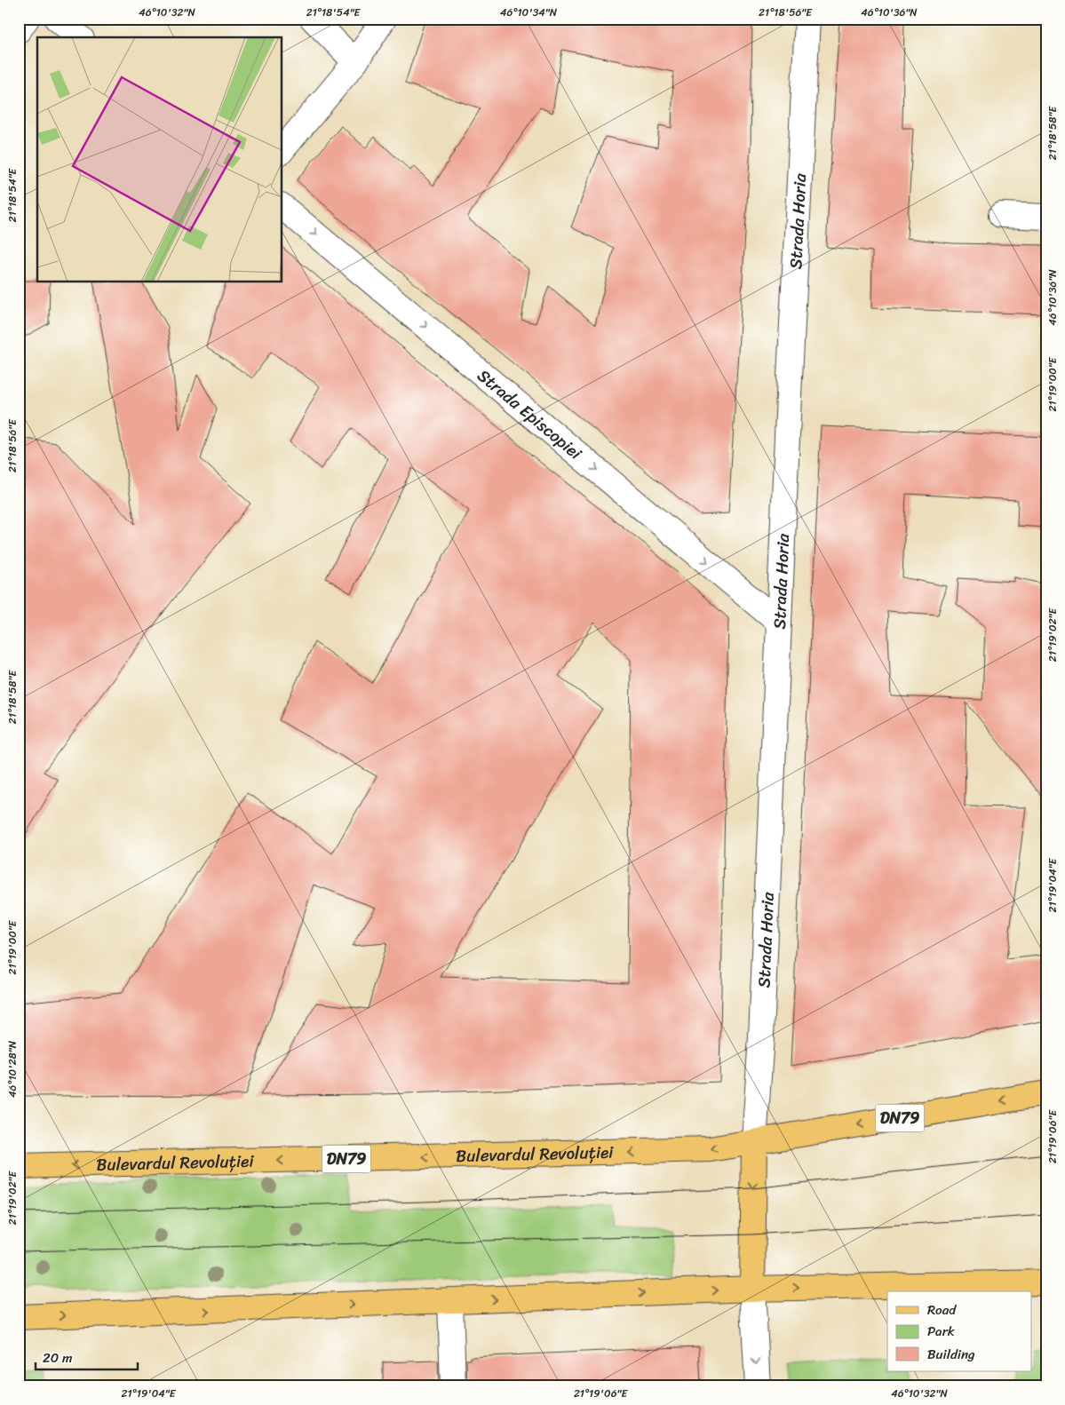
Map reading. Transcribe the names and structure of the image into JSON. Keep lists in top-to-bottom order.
{
  "streets": {
    "main road": ["DN79", "Bulevardul Revoluției"],
    "street": ["Strada Horia", "Strada Episcopiei"]
  },
  "crossings": [
    ["Strada Horia", "Strada Episcopiei"],
    ["Strada Horia", "Bulevardul Revoluției"]
  ],
  "one_way": ["Strada Episcopiei"],
  "legend": ["Road", "Park", "Building"],
  "scale_bar": "20 m",
  "coordinates": [
    "46°10'32\"N",
    "21°18'54\"E",
    "46°10'34\"N",
    "21°18'56\"E",
    "46°10'36\"N",
    "21°18'58\"E",
    "21°19'00\"E",
    "21°19'02\"E",
    "21°19'04\"E",
    "46°10'28\"N",
    "21°19'06\"E"
  ]
}
